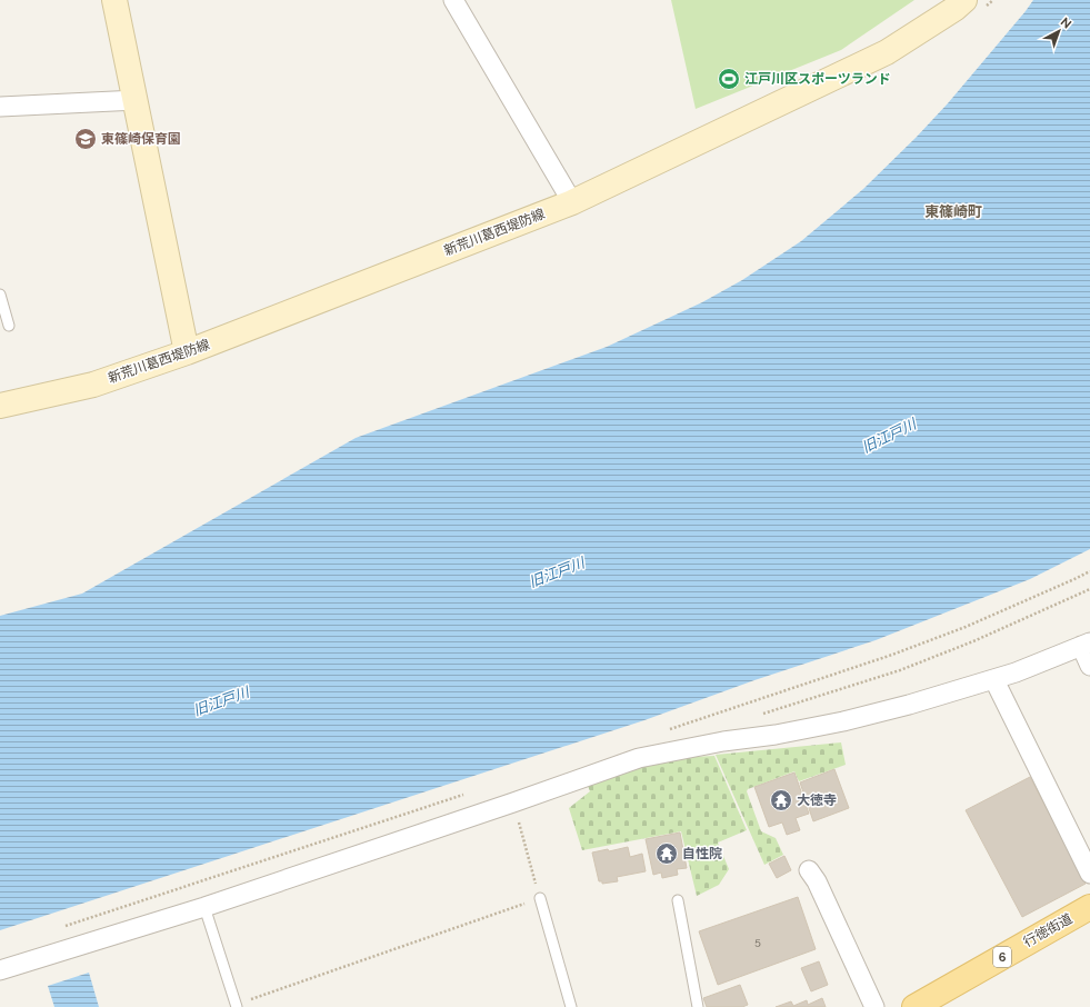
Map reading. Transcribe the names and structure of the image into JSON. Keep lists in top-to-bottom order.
{
  "streets": {
    "main road": ["新荒川葛西堤防線", "行徳街道", "6"]
  },
  "districts": ["東篠崎町"],
  "water": ["旧江戸川"],
  "places": {
    "sports": ["江戸川区スポーツランド"],
    "school or university": ["東篠崎保育園"],
    "temple": ["大徳寺", "自性院"]
  },
  "house_numbers": ["5"],
  "north": "top right"
}
